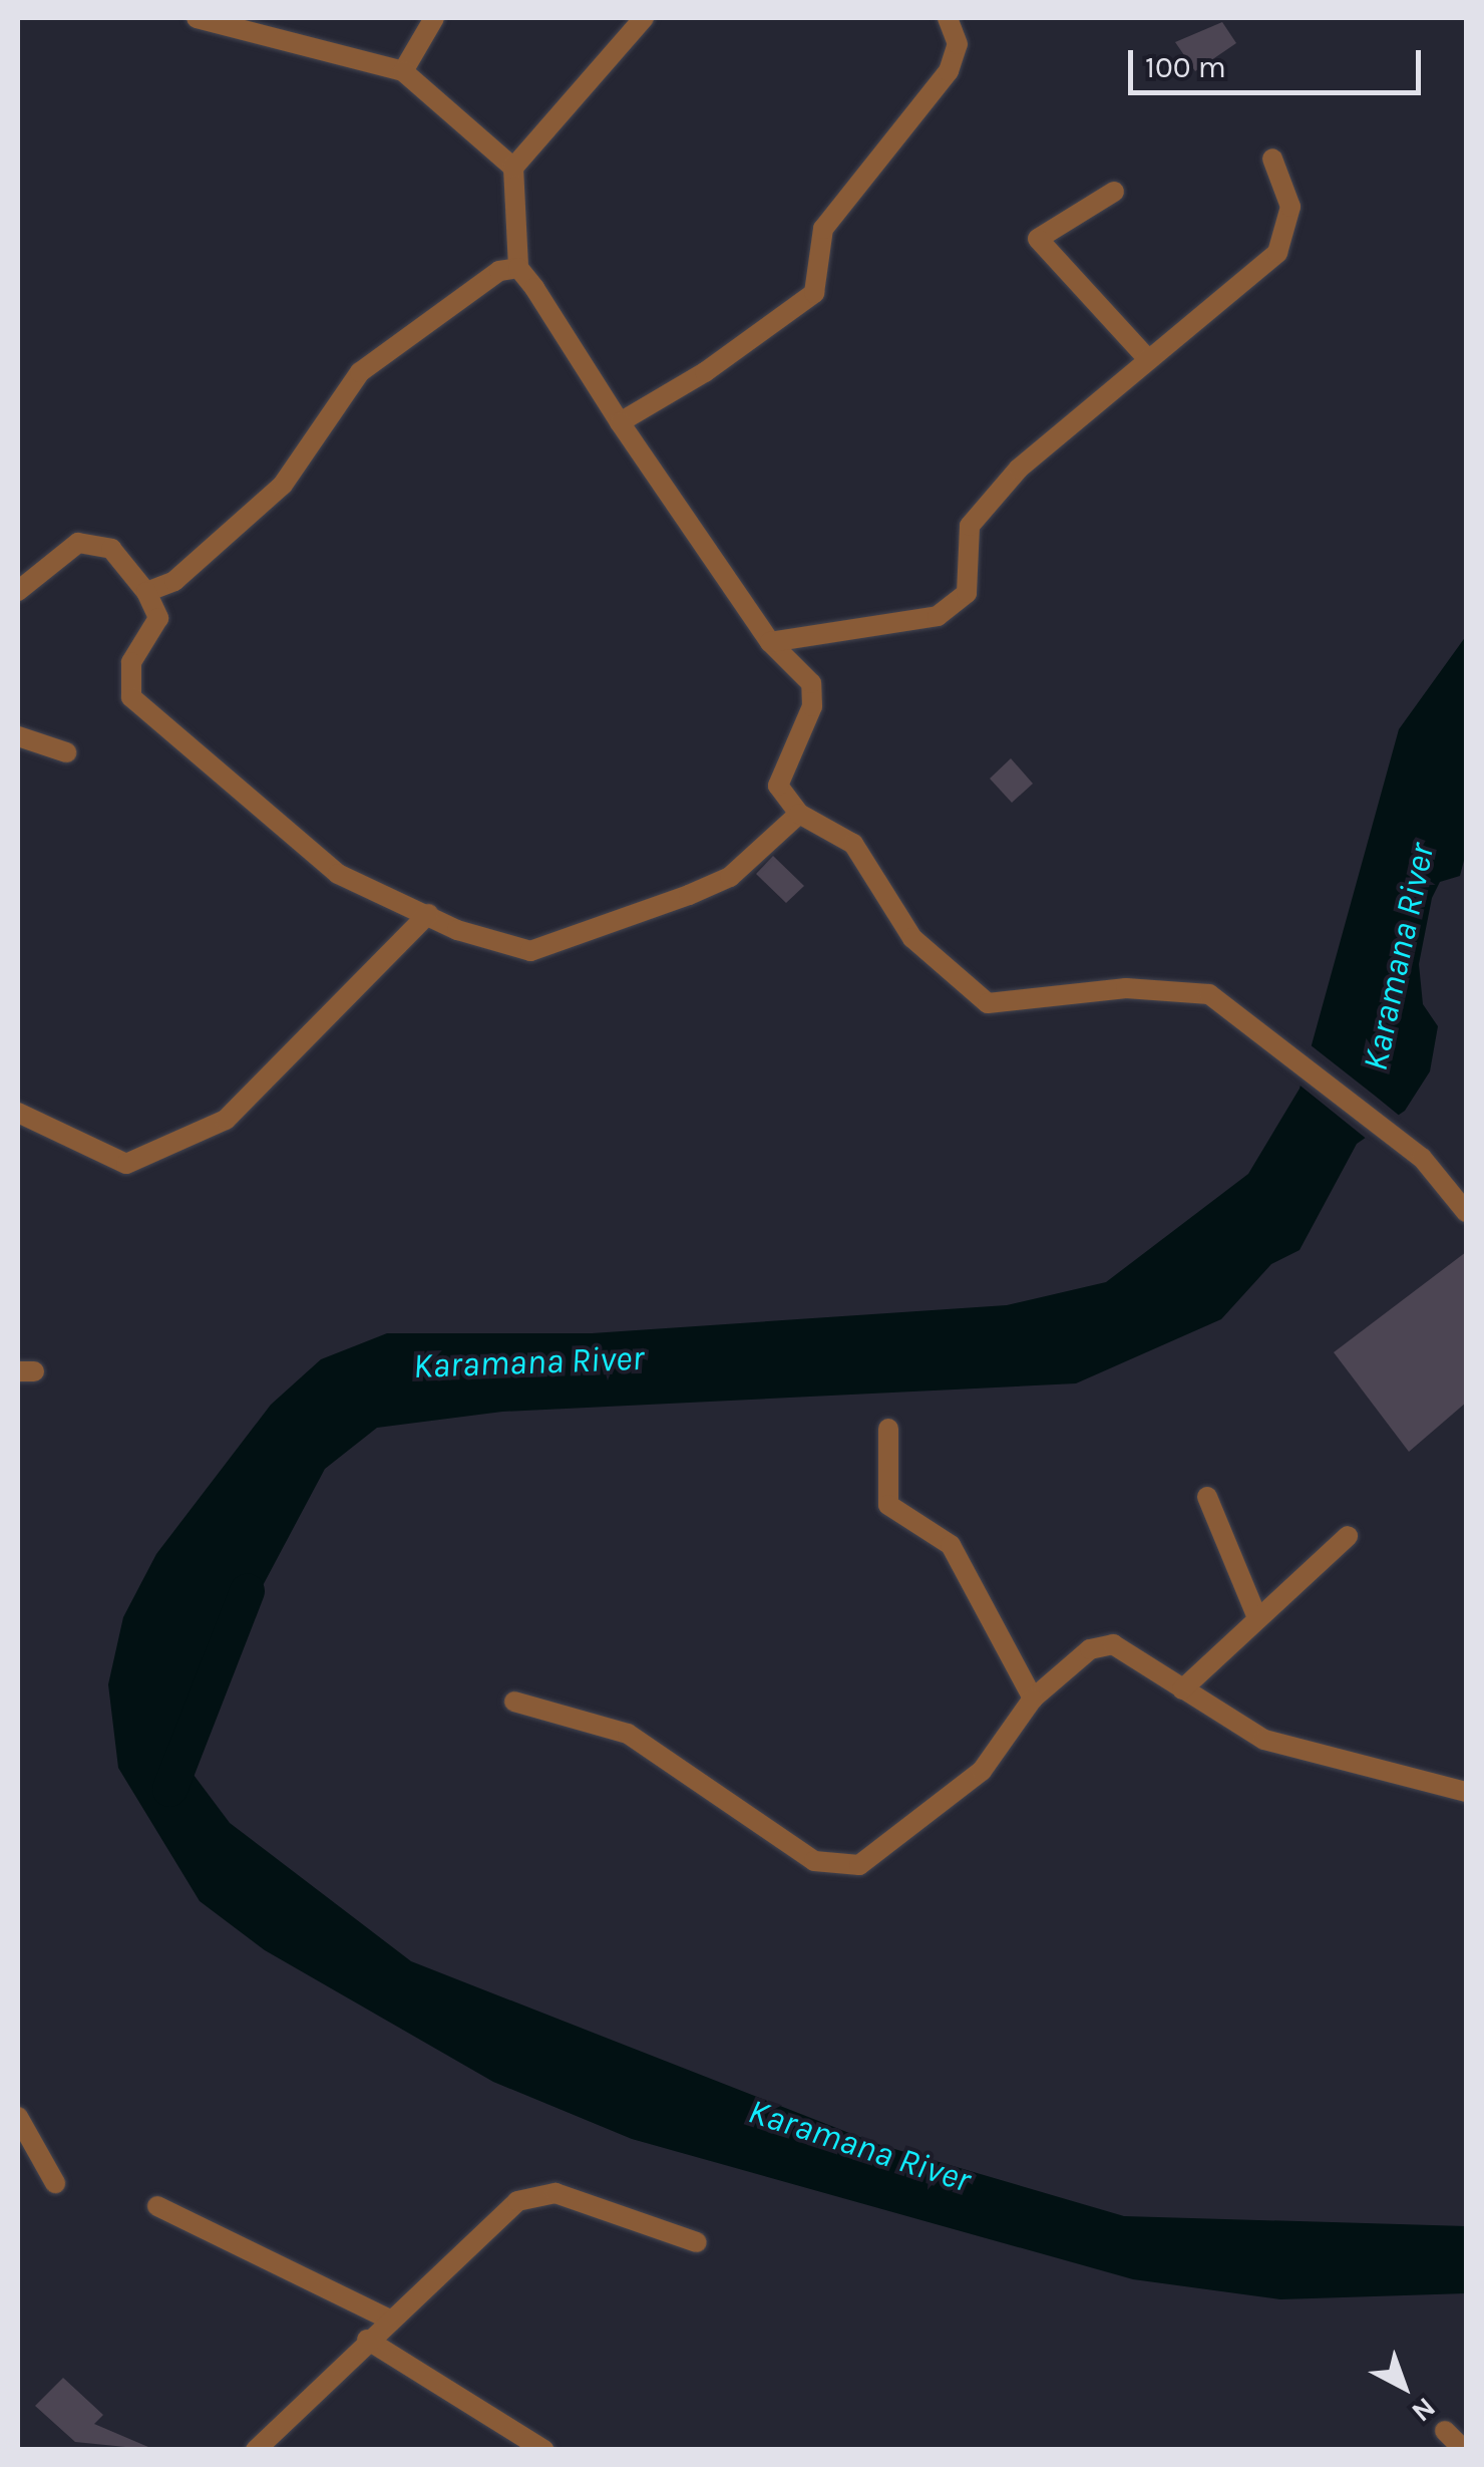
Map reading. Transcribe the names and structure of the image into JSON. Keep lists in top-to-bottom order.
{
  "water": ["Karamana River"],
  "scale_bar": "100 m",
  "north": "bottom right"
}
